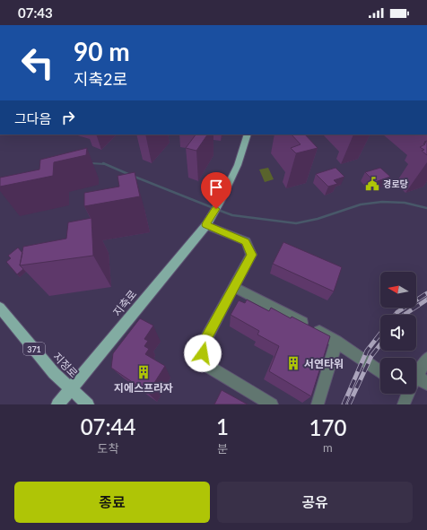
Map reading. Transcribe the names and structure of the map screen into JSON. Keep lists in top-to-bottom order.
{
  "streets": {
    "main road": ["지축로", "371", "지정로"]
  },
  "crossings": [
    ["지축로", "지정로"]
  ],
  "places": {
    "public building": ["경로당"],
    "building": ["서연타워", "지에스프라자"]
  },
  "north": "left",
  "page": {
    "status": "07:43",
    "turn": ["90 m", "지축2로"],
    "then": "그다음",
    "eta": [
      "07:44",
      "도착",
      "1",
      "분",
      "170",
      "m"
    ],
    "buttons": ["종료", "공유"]
  }
}
